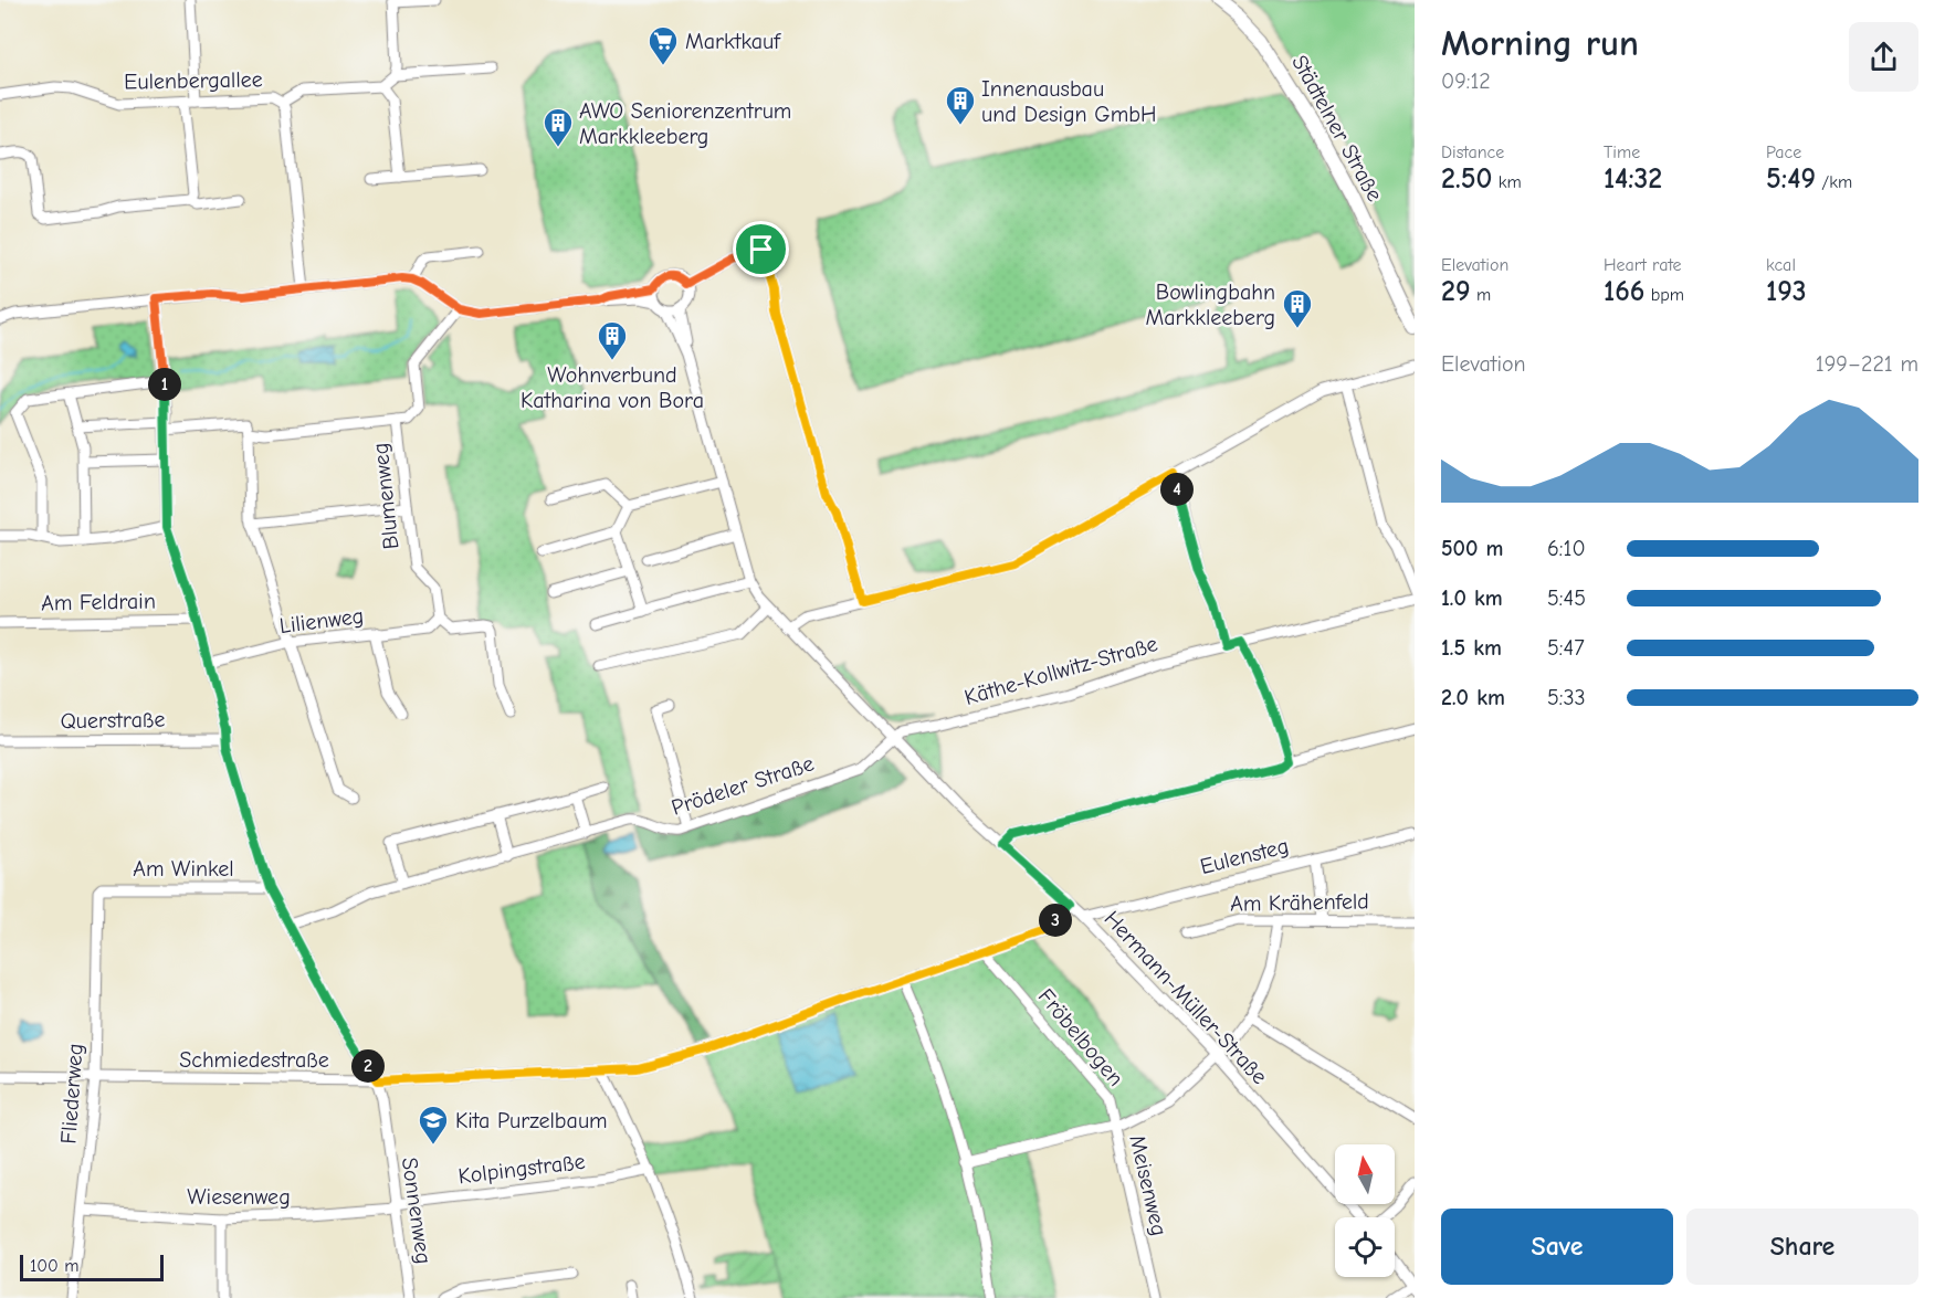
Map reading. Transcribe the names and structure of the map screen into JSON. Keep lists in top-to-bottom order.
{
  "streets": {
    "street": [
      "Eulenbergallee",
      "Städtelner Straße",
      "Blumenweg",
      "Am Feldrain",
      "Lilienweg",
      "Käthe-Kollwitz-Straße",
      "Querstraße",
      "Prödeler Straße",
      "Eulensteg",
      "Am Winkel",
      "Am Krähenfeld",
      "Hermann-Müller-Straße",
      "Fröbelbogen",
      "Schmiedestraße",
      "Fliederweg",
      "Kolpingstraße",
      "Meisenweg",
      "Wiesenweg",
      "Sonnenweg"
    ]
  },
  "crossings": [
    ["Blumenweg", "Lilienweg"],
    ["Am Feldrain", "Sonnenweg"],
    ["Lilienweg", "Sonnenweg"],
    ["Käthe-Kollwitz-Straße", "Prödeler Straße"],
    ["Käthe-Kollwitz-Straße", "Hermann-Müller-Straße"],
    ["Querstraße", "Sonnenweg"],
    ["Prödeler Straße", "Hermann-Müller-Straße"],
    ["Prödeler Straße", "Sonnenweg"],
    ["Eulensteg", "Hermann-Müller-Straße"],
    ["Am Winkel", "Fliederweg"],
    ["Am Winkel", "Sonnenweg"],
    ["Am Krähenfeld", "Meisenweg"],
    ["Hermann-Müller-Straße", "Schmiedestraße"],
    ["Hermann-Müller-Straße", "Meisenweg"],
    ["Fröbelbogen", "Schmiedestraße"],
    ["Fröbelbogen", "Meisenweg"],
    ["Schmiedestraße", "Fliederweg"],
    ["Schmiedestraße", "Sonnenweg"],
    ["Fliederweg", "Wiesenweg"],
    ["Kolpingstraße", "Wiesenweg"],
    ["Kolpingstraße", "Sonnenweg"],
    ["Wiesenweg", "Sonnenweg"]
  ],
  "places": {
    "supermarket": ["Marktkauf"],
    "building": [
      "Innenausbau und Design GmbH",
      "AWO Seniorenzentrum Markkleeberg",
      "Bowlingbahn Markkleeberg",
      "Wohnverbund Katharina von Bora"
    ],
    "school or university": ["Kita Purzelbaum"]
  },
  "scale_bar": "100 m",
  "north": "top",
  "page": {
    "heading": ["Morning run", "09:12"],
    "stats": [
      ["Distance", "2.50 km"],
      ["Time", "14:32"],
      ["Pace", "5:49 /km"],
      ["Elevation", "29 m"],
      ["Heart rate", "166 bpm"],
      ["kcal", "193"]
    ],
    "chart": ["Elevation", "199–221 m"],
    "pins": [
      "1",
      "4",
      "3",
      "2"
    ],
    "list": [
      {
        "name": "500 m",
        "note": "6:10"
      },
      {
        "name": "1.0 km",
        "note": "5:45"
      },
      {
        "name": "1.5 km",
        "note": "5:47"
      },
      {
        "name": "2.0 km",
        "note": "5:33"
      }
    ],
    "buttons": ["Save", "Share"],
    "scale": "100 m"
  }
}
